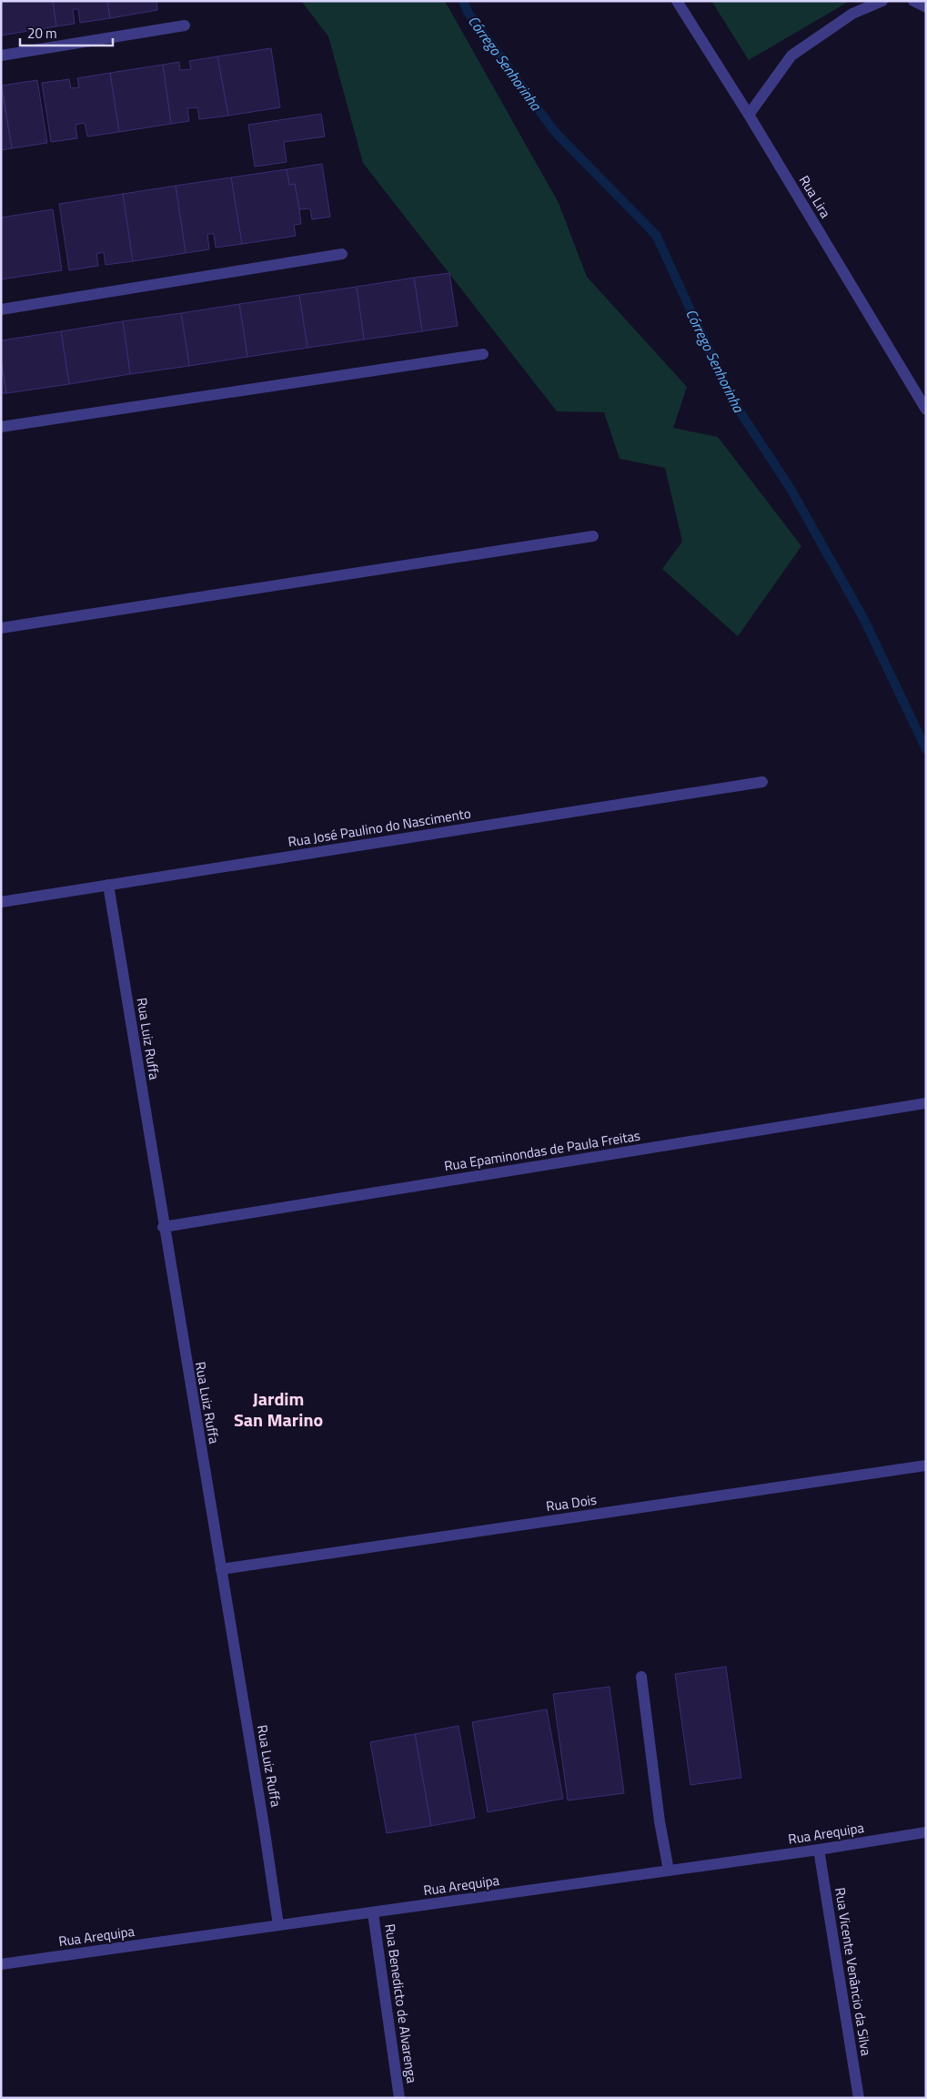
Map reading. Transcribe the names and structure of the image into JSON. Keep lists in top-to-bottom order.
{
  "streets": {
    "street": [
      "Rua Lira",
      "Rua José Paulino do Nascimento",
      "Rua Luiz Ruffa",
      "Rua Epaminondas de Paula Freitas",
      "Rua Dois",
      "Rua Arequipa",
      "Rua Vicente Venâncio da Silva",
      "Rua Benedicto de Alvarenga"
    ]
  },
  "crossings": [
    ["Rua José Paulino do Nascimento", "Rua Luiz Ruffa"],
    ["Rua Luiz Ruffa", "Rua Epaminondas de Paula Freitas"],
    ["Rua Luiz Ruffa", "Rua Dois"],
    ["Rua Luiz Ruffa", "Rua Arequipa"],
    ["Rua Arequipa", "Rua Vicente Venâncio da Silva"],
    ["Rua Arequipa", "Rua Benedicto de Alvarenga"]
  ],
  "districts": ["Jardim San Marino"],
  "water": ["Córrego Senhorinha"],
  "scale_bar": "20 m"
}
